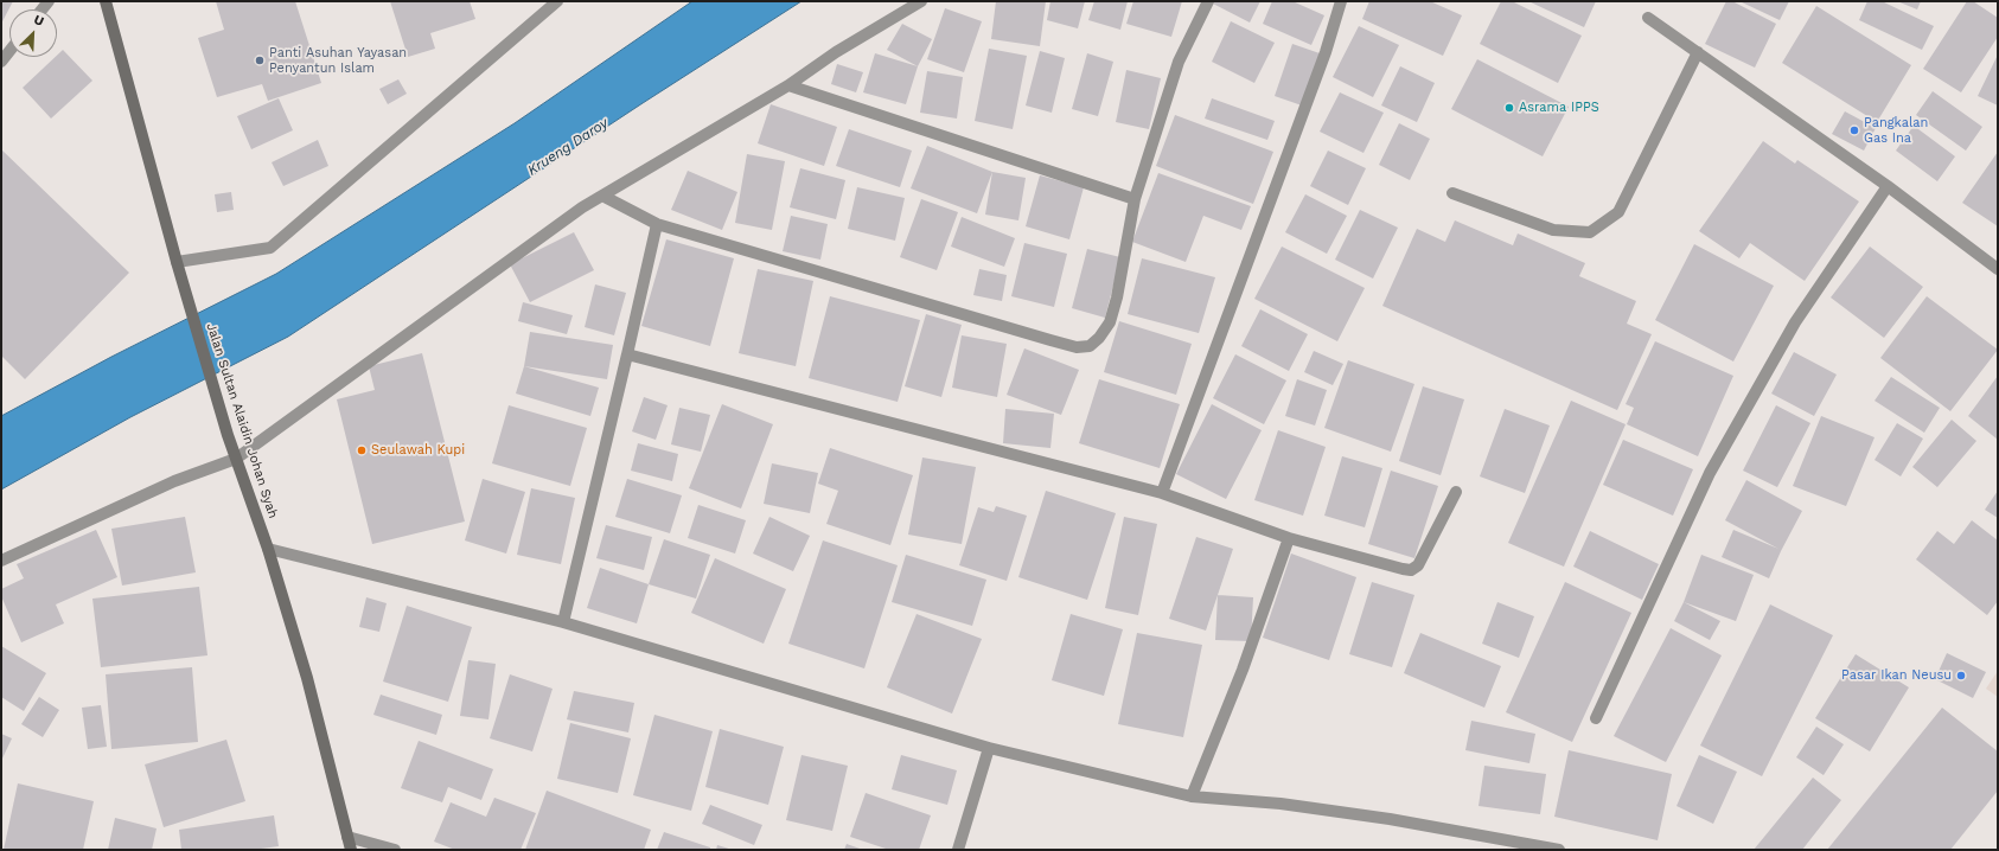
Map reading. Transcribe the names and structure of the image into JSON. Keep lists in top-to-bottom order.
{
  "streets": {
    "main road": ["Jalan Sultan Alaidin Johan Syah"]
  },
  "water": ["Krueng Daroy"],
  "places": [
    "Panti Asuhan Yayasan Penyantun Islam",
    "Asrama IPPS",
    "Pangkalan Gas Ina",
    "Seulawah Kupi",
    "Pasar Ikan Neusu"
  ],
  "north": "top right"
}
